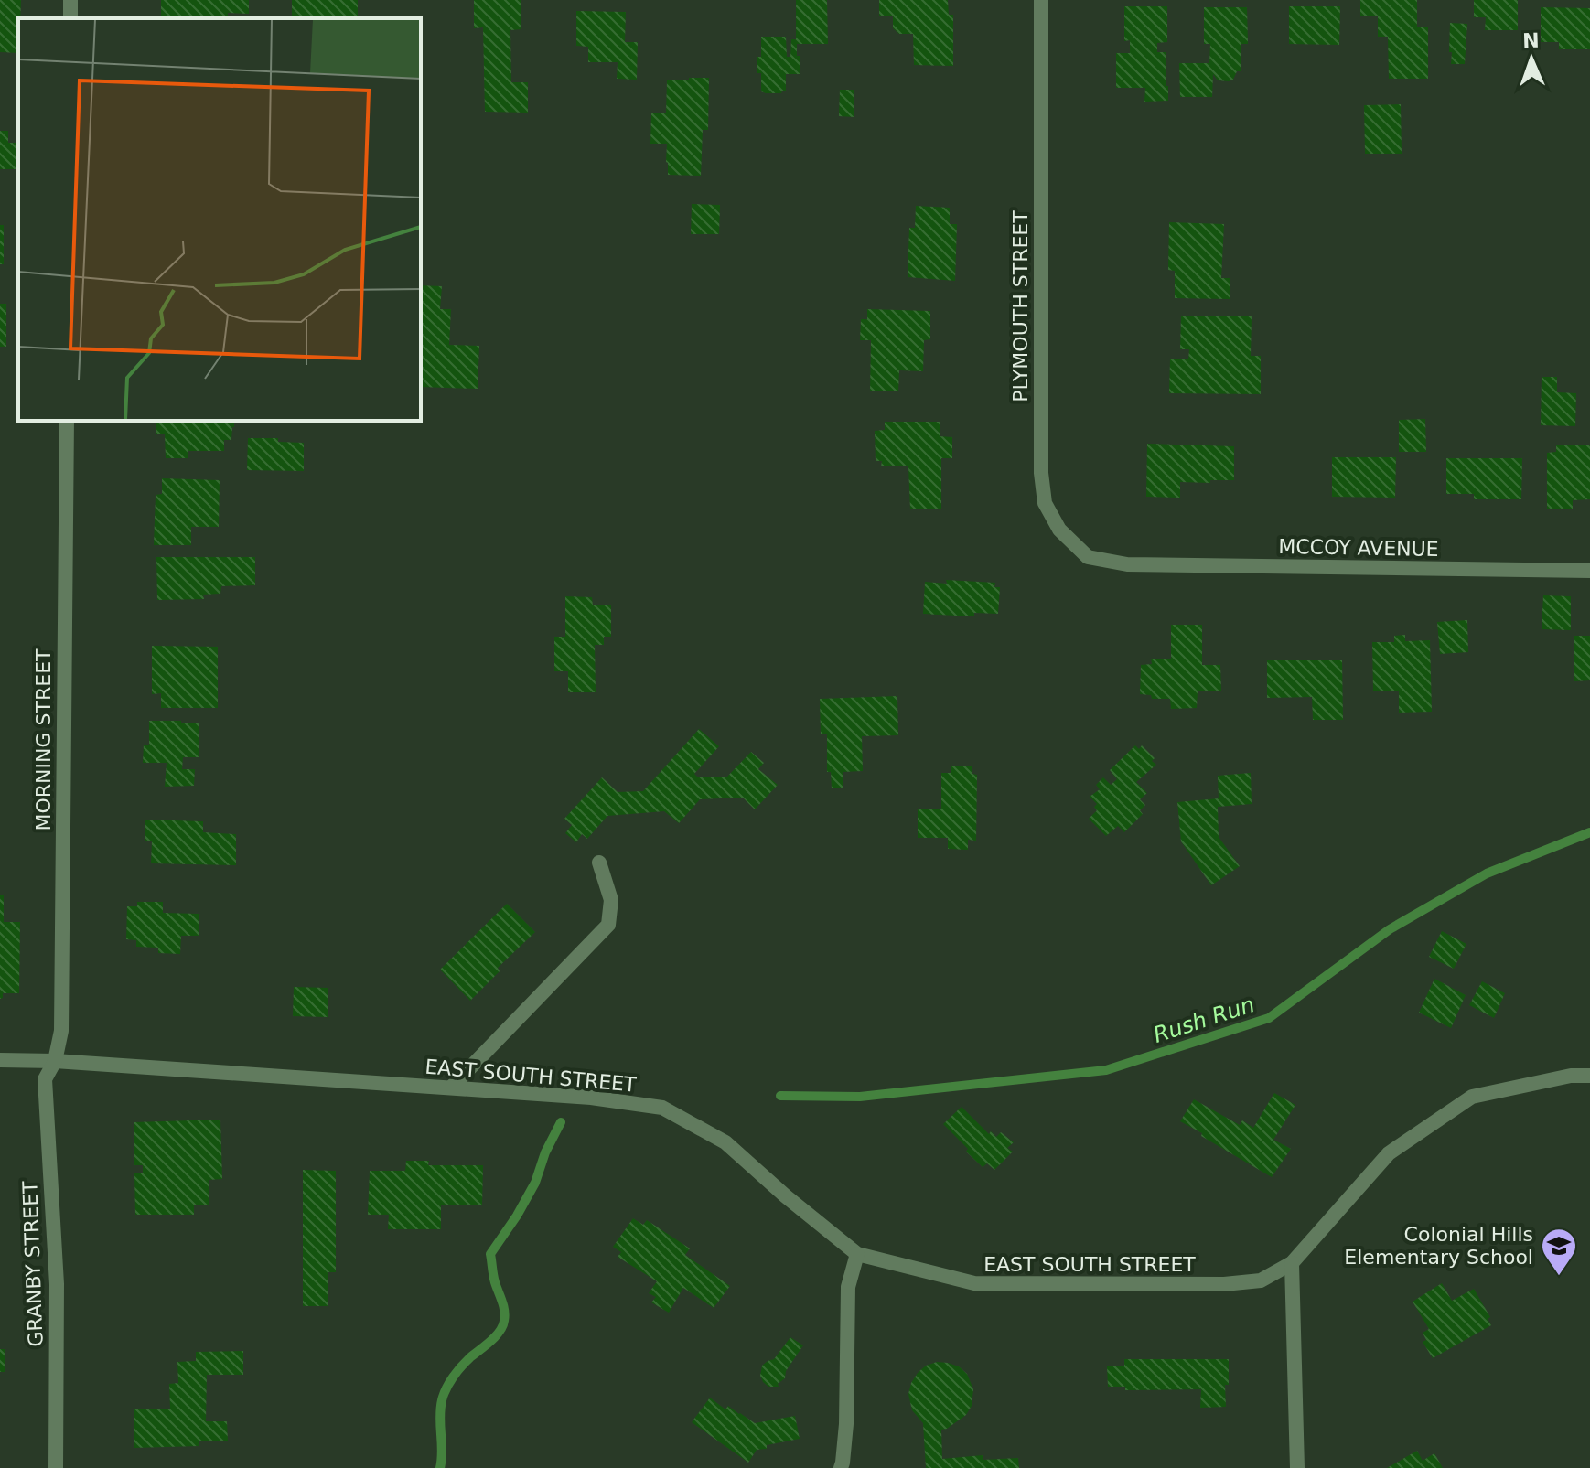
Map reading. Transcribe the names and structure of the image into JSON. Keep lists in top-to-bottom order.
{
  "streets": {
    "street": [
      "PLYMOUTH STREET",
      "MCCOY AVENUE",
      "MORNING STREET",
      "EAST SOUTH STREET",
      "GRANBY STREET"
    ]
  },
  "crossings": [
    ["PLYMOUTH STREET", "MCCOY AVENUE"],
    ["MORNING STREET", "EAST SOUTH STREET"],
    ["MORNING STREET", "GRANBY STREET"],
    ["EAST SOUTH STREET", "GRANBY STREET"]
  ],
  "water": ["Rush Run"],
  "places": {
    "school or university": ["Colonial Hills Elementary School"]
  },
  "north": "top"
}
